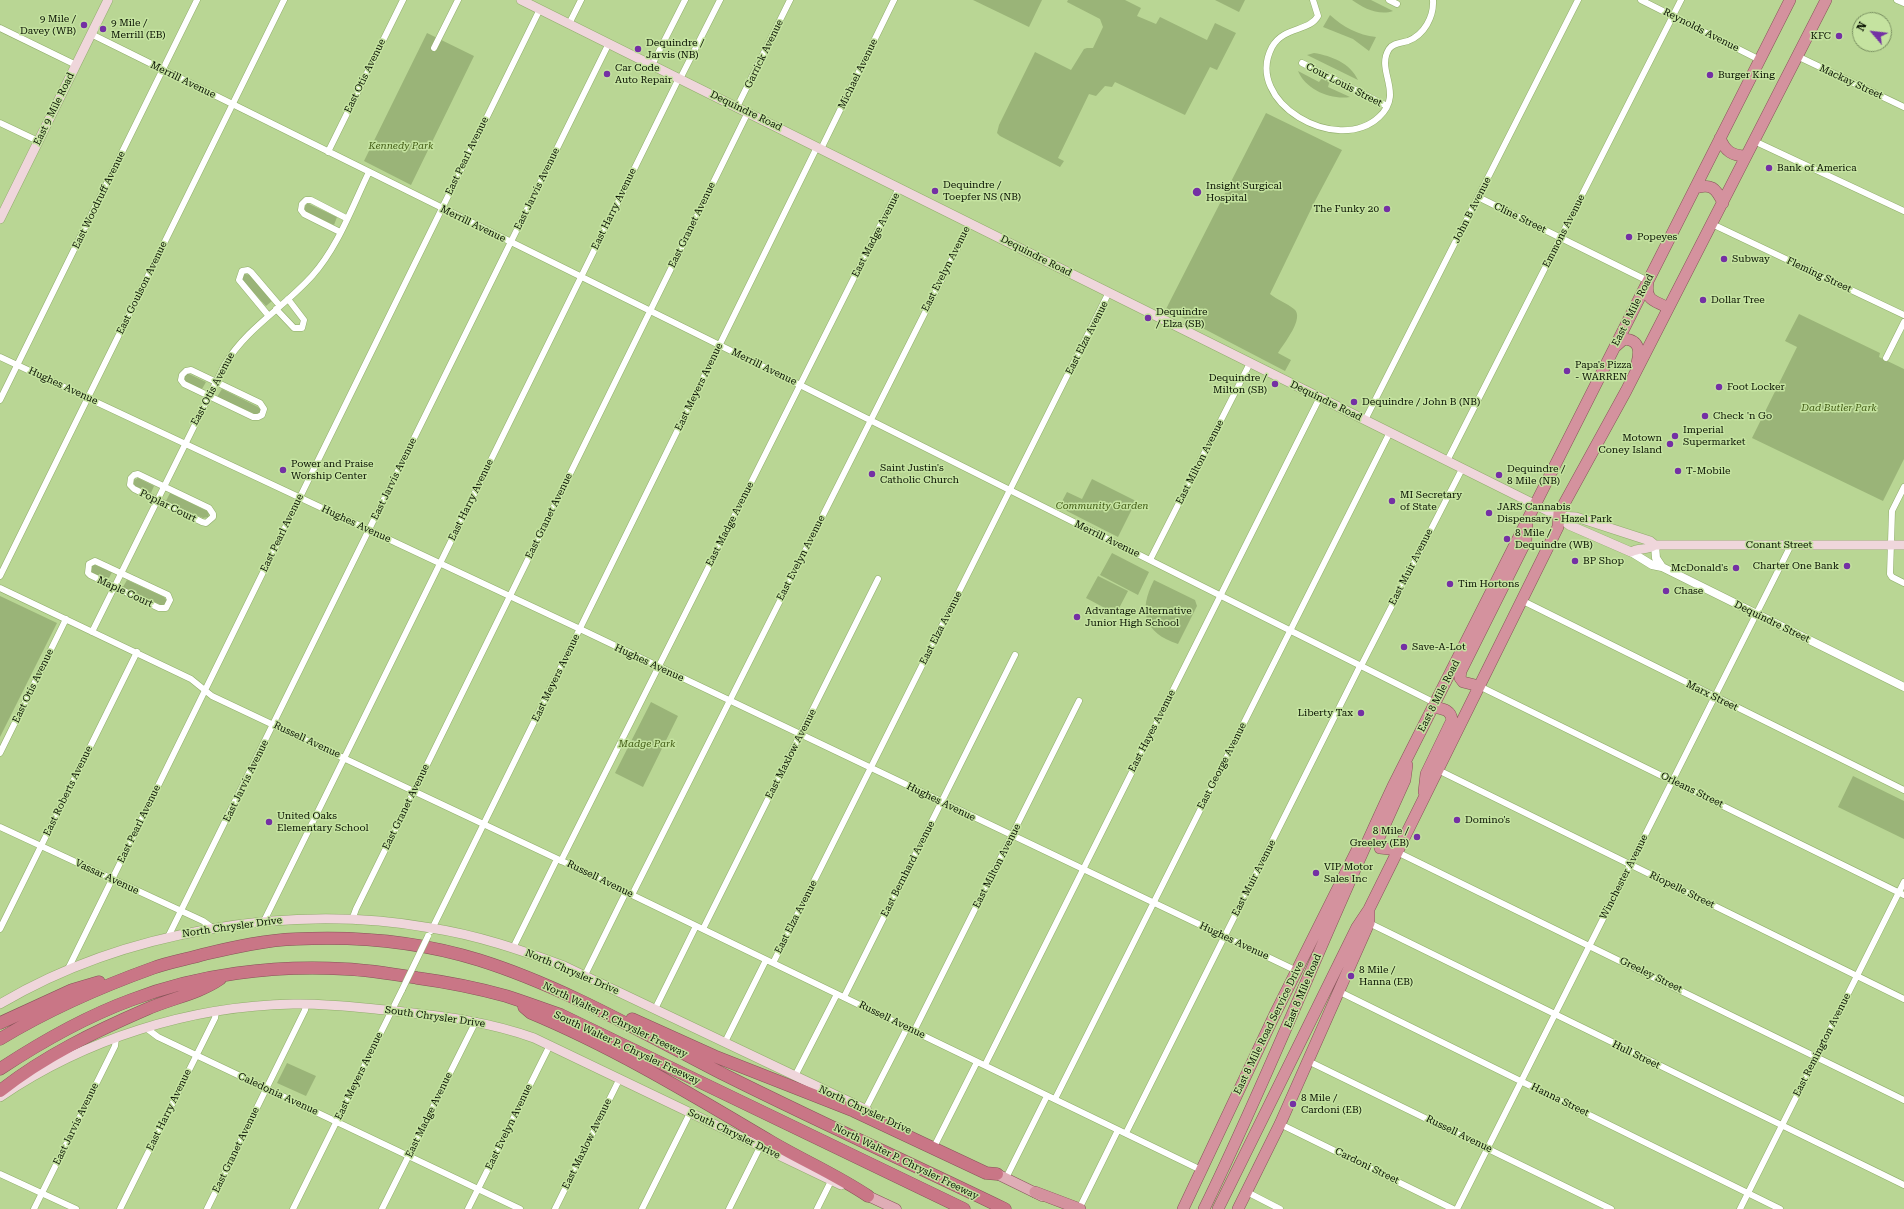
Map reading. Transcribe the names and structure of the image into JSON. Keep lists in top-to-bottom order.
{
  "streets": {
    "highway": [
      "East 8 Mile Road",
      "North Walter P. Chrysler Freeway",
      "East 8 Mile Road Service Drive",
      "South Walter P. Chrysler Freeway"
    ],
    "main road": [
      "East 9 Mile Road",
      "Dequindre Road",
      "Conant Street",
      "North Chrysler Drive",
      "South Chrysler Drive"
    ],
    "street": [
      "Reynolds Avenue",
      "Garrick Avenue",
      "Michael Avenue",
      "East Otis Avenue",
      "Merrill Avenue",
      "Mackay Street",
      "Cour Louis Street",
      "East Pearl Avenue",
      "East Jarvis Avenue",
      "East Woodruff Avenue",
      "East Harry Avenue",
      "John B Avenue",
      "Cline Street",
      "East Granet Avenue",
      "Emmons Avenue",
      "East Madge Avenue",
      "East Evelyn Avenue",
      "Fleming Street",
      "East Goulson Avenue",
      "East Elza Avenue",
      "Hughes Avenue",
      "East Meyers Avenue",
      "East Milton Avenue",
      "Poplar Court",
      "East Muir Avenue",
      "Maple Court",
      "Dequindre Street",
      "Marx Street",
      "East Hayes Avenue",
      "Russell Avenue",
      "East Maxlow Avenue",
      "East George Avenue",
      "Orleans Street",
      "East Roberts Avenue",
      "East Bernhard Avenue",
      "Vassar Avenue",
      "Winchester Avenue",
      "Riopelle Street",
      "Greeley Street",
      "East Remington Avenue",
      "Hull Street",
      "Caledonia Avenue",
      "Hanna Street",
      "Cardoni Street"
    ]
  },
  "crossings": [
    ["Reynolds Avenue", "Emmons Avenue"],
    ["Reynolds Avenue", "East 8 Mile Road"],
    ["Garrick Avenue", "Dequindre Road"],
    ["Michael Avenue", "Dequindre Road"],
    ["Michael Avenue", "East Meyers Avenue"],
    ["East Otis Avenue", "Merrill Avenue"],
    ["East Otis Avenue", "Hughes Avenue"],
    ["East Otis Avenue", "Poplar Court"],
    ["East Otis Avenue", "Maple Court"],
    ["East Otis Avenue", "Russell Avenue"],
    ["Merrill Avenue", "East 9 Mile Road"],
    ["Merrill Avenue", "East Pearl Avenue"],
    ["Merrill Avenue", "East Jarvis Avenue"],
    ["Merrill Avenue", "East Woodruff Avenue"],
    ["Merrill Avenue", "East Harry Avenue"],
    ["Merrill Avenue", "East Granet Avenue"],
    ["Merrill Avenue", "East Madge Avenue"],
    ["Merrill Avenue", "East Evelyn Avenue"],
    ["Merrill Avenue", "East Goulson Avenue"],
    ["Merrill Avenue", "East 8 Mile Road"],
    ["Merrill Avenue", "East Elza Avenue"],
    ["Merrill Avenue", "East Meyers Avenue"],
    ["Merrill Avenue", "East Milton Avenue"],
    ["Merrill Avenue", "East Muir Avenue"],
    ["Merrill Avenue", "East Hayes Avenue"],
    ["Merrill Avenue", "East George Avenue"],
    ["Mackay Street", "East 8 Mile Road"],
    ["Dequindre Road", "East Pearl Avenue"],
    ["Dequindre Road", "East Jarvis Avenue"],
    ["Dequindre Road", "East Harry Avenue"],
    ["Dequindre Road", "John B Avenue"],
    ["Dequindre Road", "East Granet Avenue"],
    ["Dequindre Road", "Emmons Avenue"],
    ["Dequindre Road", "East Madge Avenue"],
    ["Dequindre Road", "East Evelyn Avenue"],
    ["Dequindre Road", "East 8 Mile Road"],
    ["Dequindre Road", "East Elza Avenue"],
    ["Dequindre Road", "East Meyers Avenue"],
    ["Dequindre Road", "East Milton Avenue"],
    ["Dequindre Road", "Conant Street"],
    ["Dequindre Road", "East Muir Avenue"],
    ["Dequindre Road", "East Hayes Avenue"],
    ["Dequindre Road", "East George Avenue"],
    ["East Pearl Avenue", "Hughes Avenue"],
    ["East Pearl Avenue", "Russell Avenue"],
    ["East Pearl Avenue", "Vassar Avenue"],
    ["East Pearl Avenue", "North Chrysler Drive"],
    ["East Jarvis Avenue", "Hughes Avenue"],
    ["East Jarvis Avenue", "Russell Avenue"],
    ["East Jarvis Avenue", "Vassar Avenue"],
    ["East Jarvis Avenue", "North Chrysler Drive"],
    ["East Jarvis Avenue", "South Chrysler Drive"],
    ["East Woodruff Avenue", "Hughes Avenue"],
    ["East Harry Avenue", "Hughes Avenue"],
    ["East Harry Avenue", "Russell Avenue"],
    ["East Harry Avenue", "North Chrysler Drive"],
    ["East Harry Avenue", "South Chrysler Drive"],
    ["East Harry Avenue", "Caledonia Avenue"],
    ["John B Avenue", "Cline Street"],
    ["Cline Street", "Emmons Avenue"],
    ["Cline Street", "East 8 Mile Road"],
    ["East Granet Avenue", "Hughes Avenue"],
    ["East Granet Avenue", "Russell Avenue"],
    ["East Granet Avenue", "North Chrysler Drive"],
    ["East Granet Avenue", "South Chrysler Drive"],
    ["East Granet Avenue", "Caledonia Avenue"],
    ["East Madge Avenue", "Hughes Avenue"],
    ["East Madge Avenue", "Russell Avenue"],
    ["East Madge Avenue", "North Chrysler Drive"],
    ["East Madge Avenue", "South Chrysler Drive"],
    ["East Madge Avenue", "Caledonia Avenue"],
    ["East Evelyn Avenue", "Hughes Avenue"],
    ["East Evelyn Avenue", "Russell Avenue"],
    ["East Evelyn Avenue", "South Chrysler Drive"],
    ["East Evelyn Avenue", "Caledonia Avenue"],
    ["Fleming Street", "East 8 Mile Road"],
    ["East Goulson Avenue", "Hughes Avenue"],
    ["East 8 Mile Road", "Conant Street"],
    ["East 8 Mile Road", "Marx Street"],
    ["East 8 Mile Road", "Russell Avenue"],
    ["East 8 Mile Road", "Orleans Street"],
    ["East 8 Mile Road", "Riopelle Street"],
    ["East 8 Mile Road", "Greeley Street"],
    ["East 8 Mile Road", "East 8 Mile Road Service Drive"],
    ["East 8 Mile Road", "Hull Street"],
    ["East 8 Mile Road", "Hanna Street"],
    ["East 8 Mile Road", "Cardoni Street"],
    ["East Elza Avenue", "Hughes Avenue"],
    ["East Elza Avenue", "Russell Avenue"],
    ["East Elza Avenue", "North Chrysler Drive"],
    ["Hughes Avenue", "East Meyers Avenue"],
    ["Hughes Avenue", "East Milton Avenue"],
    ["Hughes Avenue", "East Muir Avenue"],
    ["Hughes Avenue", "East Hayes Avenue"],
    ["Hughes Avenue", "East Maxlow Avenue"],
    ["Hughes Avenue", "East George Avenue"],
    ["Hughes Avenue", "East Bernhard Avenue"],
    ["Hughes Avenue", "East 8 Mile Road Service Drive"],
    ["East Meyers Avenue", "Russell Avenue"],
    ["East Meyers Avenue", "North Chrysler Drive"],
    ["East Meyers Avenue", "South Chrysler Drive"],
    ["East Meyers Avenue", "Caledonia Avenue"],
    ["East Milton Avenue", "Russell Avenue"],
    ["Conant Street", "Dequindre Street"],
    ["Conant Street", "Winchester Avenue"],
    ["East Muir Avenue", "Russell Avenue"],
    ["Dequindre Street", "Winchester Avenue"],
    ["Marx Street", "Winchester Avenue"],
    ["East Hayes Avenue", "Russell Avenue"],
    ["Russell Avenue", "East Maxlow Avenue"],
    ["Russell Avenue", "East George Avenue"],
    ["Russell Avenue", "East Roberts Avenue"],
    ["Russell Avenue", "East Bernhard Avenue"],
    ["Russell Avenue", "Winchester Avenue"],
    ["Russell Avenue", "East 8 Mile Road Service Drive"],
    ["East Maxlow Avenue", "South Chrysler Drive"],
    ["Orleans Street", "Winchester Avenue"],
    ["Orleans Street", "East Remington Avenue"],
    ["East Roberts Avenue", "Vassar Avenue"],
    ["Vassar Avenue", "North Chrysler Drive"],
    ["Winchester Avenue", "Riopelle Street"],
    ["Winchester Avenue", "Greeley Street"],
    ["Winchester Avenue", "Hull Street"],
    ["Winchester Avenue", "Hanna Street"],
    ["Riopelle Street", "East Remington Avenue"],
    ["Greeley Street", "East Remington Avenue"],
    ["South Chrysler Drive", "Caledonia Avenue"],
    ["East Remington Avenue", "Hull Street"],
    ["East Remington Avenue", "Hanna Street"]
  ],
  "parks": [
    "Kennedy Park",
    "Dad Butler Park",
    "Community Garden",
    "Madge Park"
  ],
  "places": [
    "9 Mile / Davey (WB)",
    "9 Mile / Merrill (EB)",
    "KFC",
    "Dequindre / Jarvis (NB)",
    "Car Code Auto Repair",
    "Burger King",
    "Bank of America",
    "Dequindre / Toepfer NS (NB)",
    "Insight Surgical Hospital",
    "The Funky 20",
    "Popeyes",
    "Subway",
    "Dollar Tree",
    "Dequindre / Elza (SB)",
    "Papa's Pizza - WARREN",
    "Dequindre / Milton (SB)",
    "Foot Locker",
    "Dequindre / John B (NB)",
    "Check 'n Go",
    "Imperial Supermarket",
    "Motown Coney Island",
    "Power and Praise Worship Center",
    "T-Mobile",
    "Saint Justin's Catholic Church",
    "Dequindre / 8 Mile (NB)",
    "MI Secretary of State",
    "JARS Cannabis Dispensary - Hazel Park",
    "8 Mile / Dequindre (WB)",
    "BP Shop",
    "Charter One Bank",
    "McDonald's",
    "Tim Hortons",
    "Chase",
    "Advantage Alternative Junior High School",
    "Save-A-Lot",
    "Liberty Tax",
    "Domino's",
    "United Oaks Elementary School",
    "8 Mile / Greeley (EB)",
    "VIP Motor Sales Inc",
    "8 Mile / Hanna (EB)",
    "8 Mile / Cardoni (EB)"
  ],
  "north": "top left"
}
